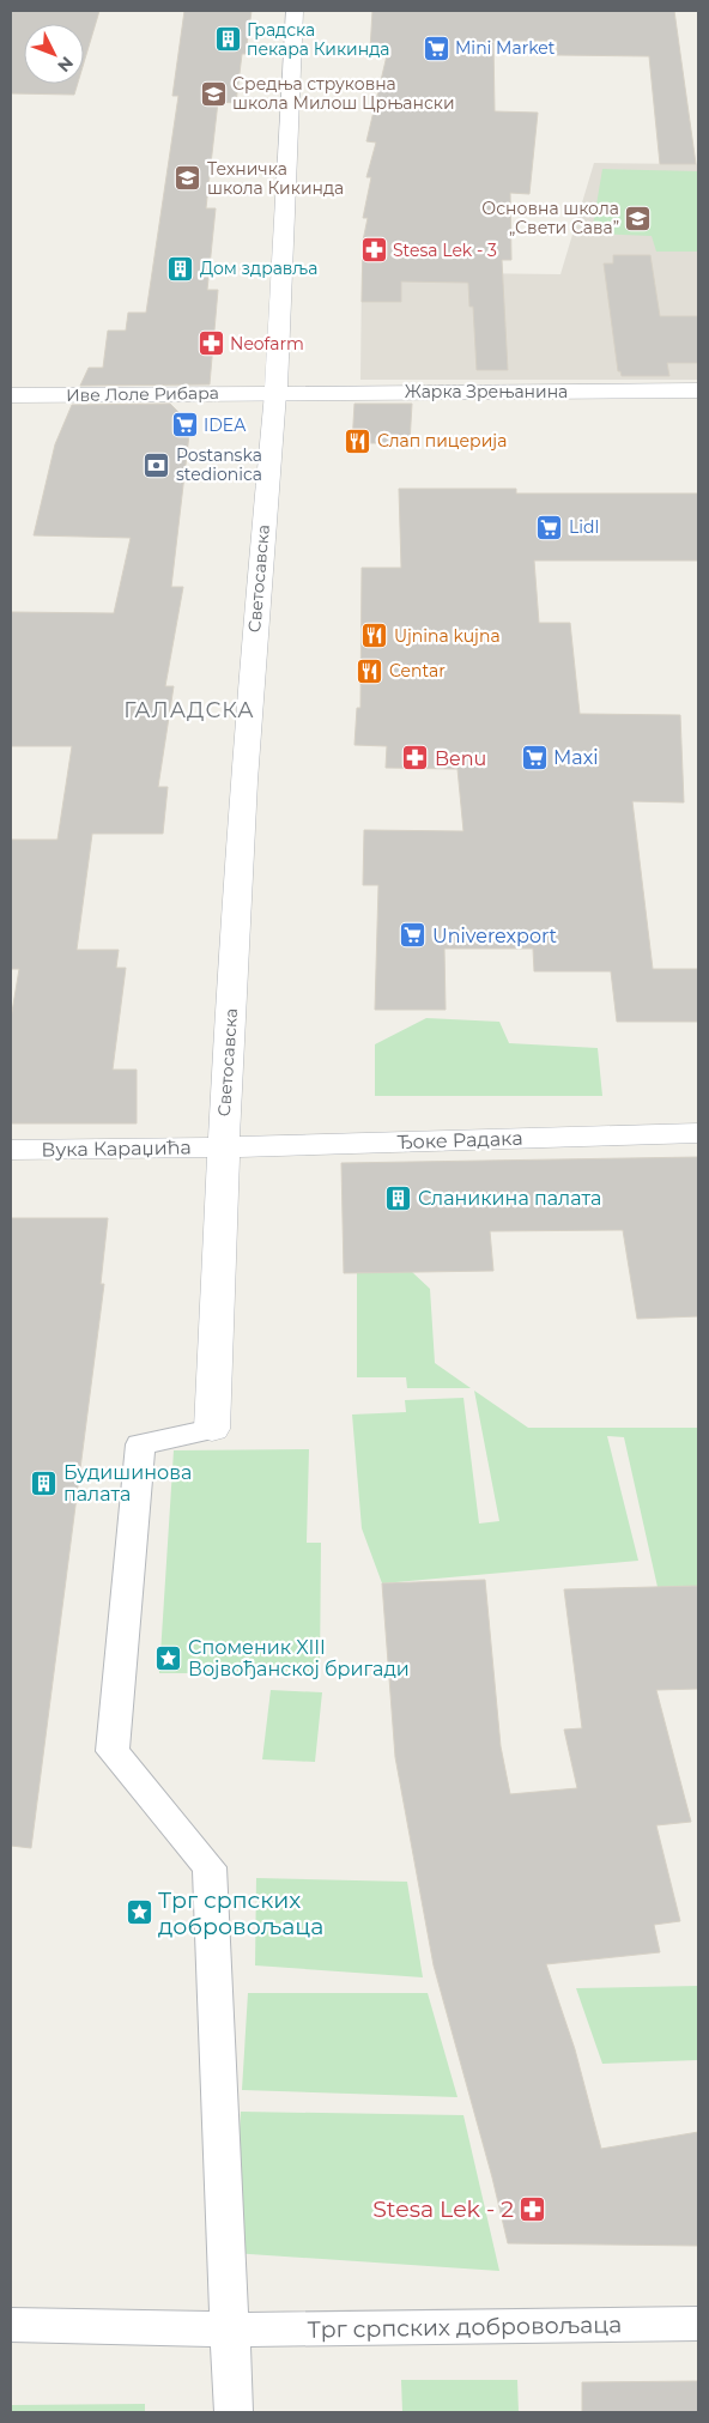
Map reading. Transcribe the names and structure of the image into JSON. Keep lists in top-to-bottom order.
{
  "streets": {
    "street": [
      "Жарка Зрењанина",
      "Иве Лоле Рибара",
      "Светосавска",
      "Ђоке Радака",
      "Вука Караџића",
      "Трг српских добровољаца"
    ]
  },
  "crossings": [
    ["Жарка Зрењанина", "Иве Лоле Рибара"],
    ["Жарка Зрењанина", "Светосавска"],
    ["Иве Лоле Рибара", "Светосавска"],
    ["Светосавска", "Ђоке Радака"],
    ["Светосавска", "Вука Караџића"],
    ["Ђоке Радака", "Вука Караџића"]
  ],
  "districts": ["ГАЛАДСКА"],
  "places": {
    "building": [
      "Градска пекара Кикинда",
      "Дом здравља",
      "Сланикина палата",
      "Будишинова палата"
    ],
    "supermarket": [
      "Mini Market",
      "IDEA",
      "Lidl",
      "Maxi",
      "Univerexport"
    ],
    "school or university": ["Средња струковна школа Милош Црњански", "Техничка школа Кикинда", "Основна школа „Свети Сава”"],
    "pharmacy": [
      "Stesa Lek - 3",
      "Neofarm",
      "Benu",
      "Stesa Lek - 2"
    ],
    "restaurant": ["Слап пицерија", "Ujnina kujna", "Centar"],
    "bank": ["Postanska stedionica"],
    "place": ["Споменик XIII Војвођанској бригади", "Трг српских добровољаца"]
  },
  "north": "bottom right"
}
